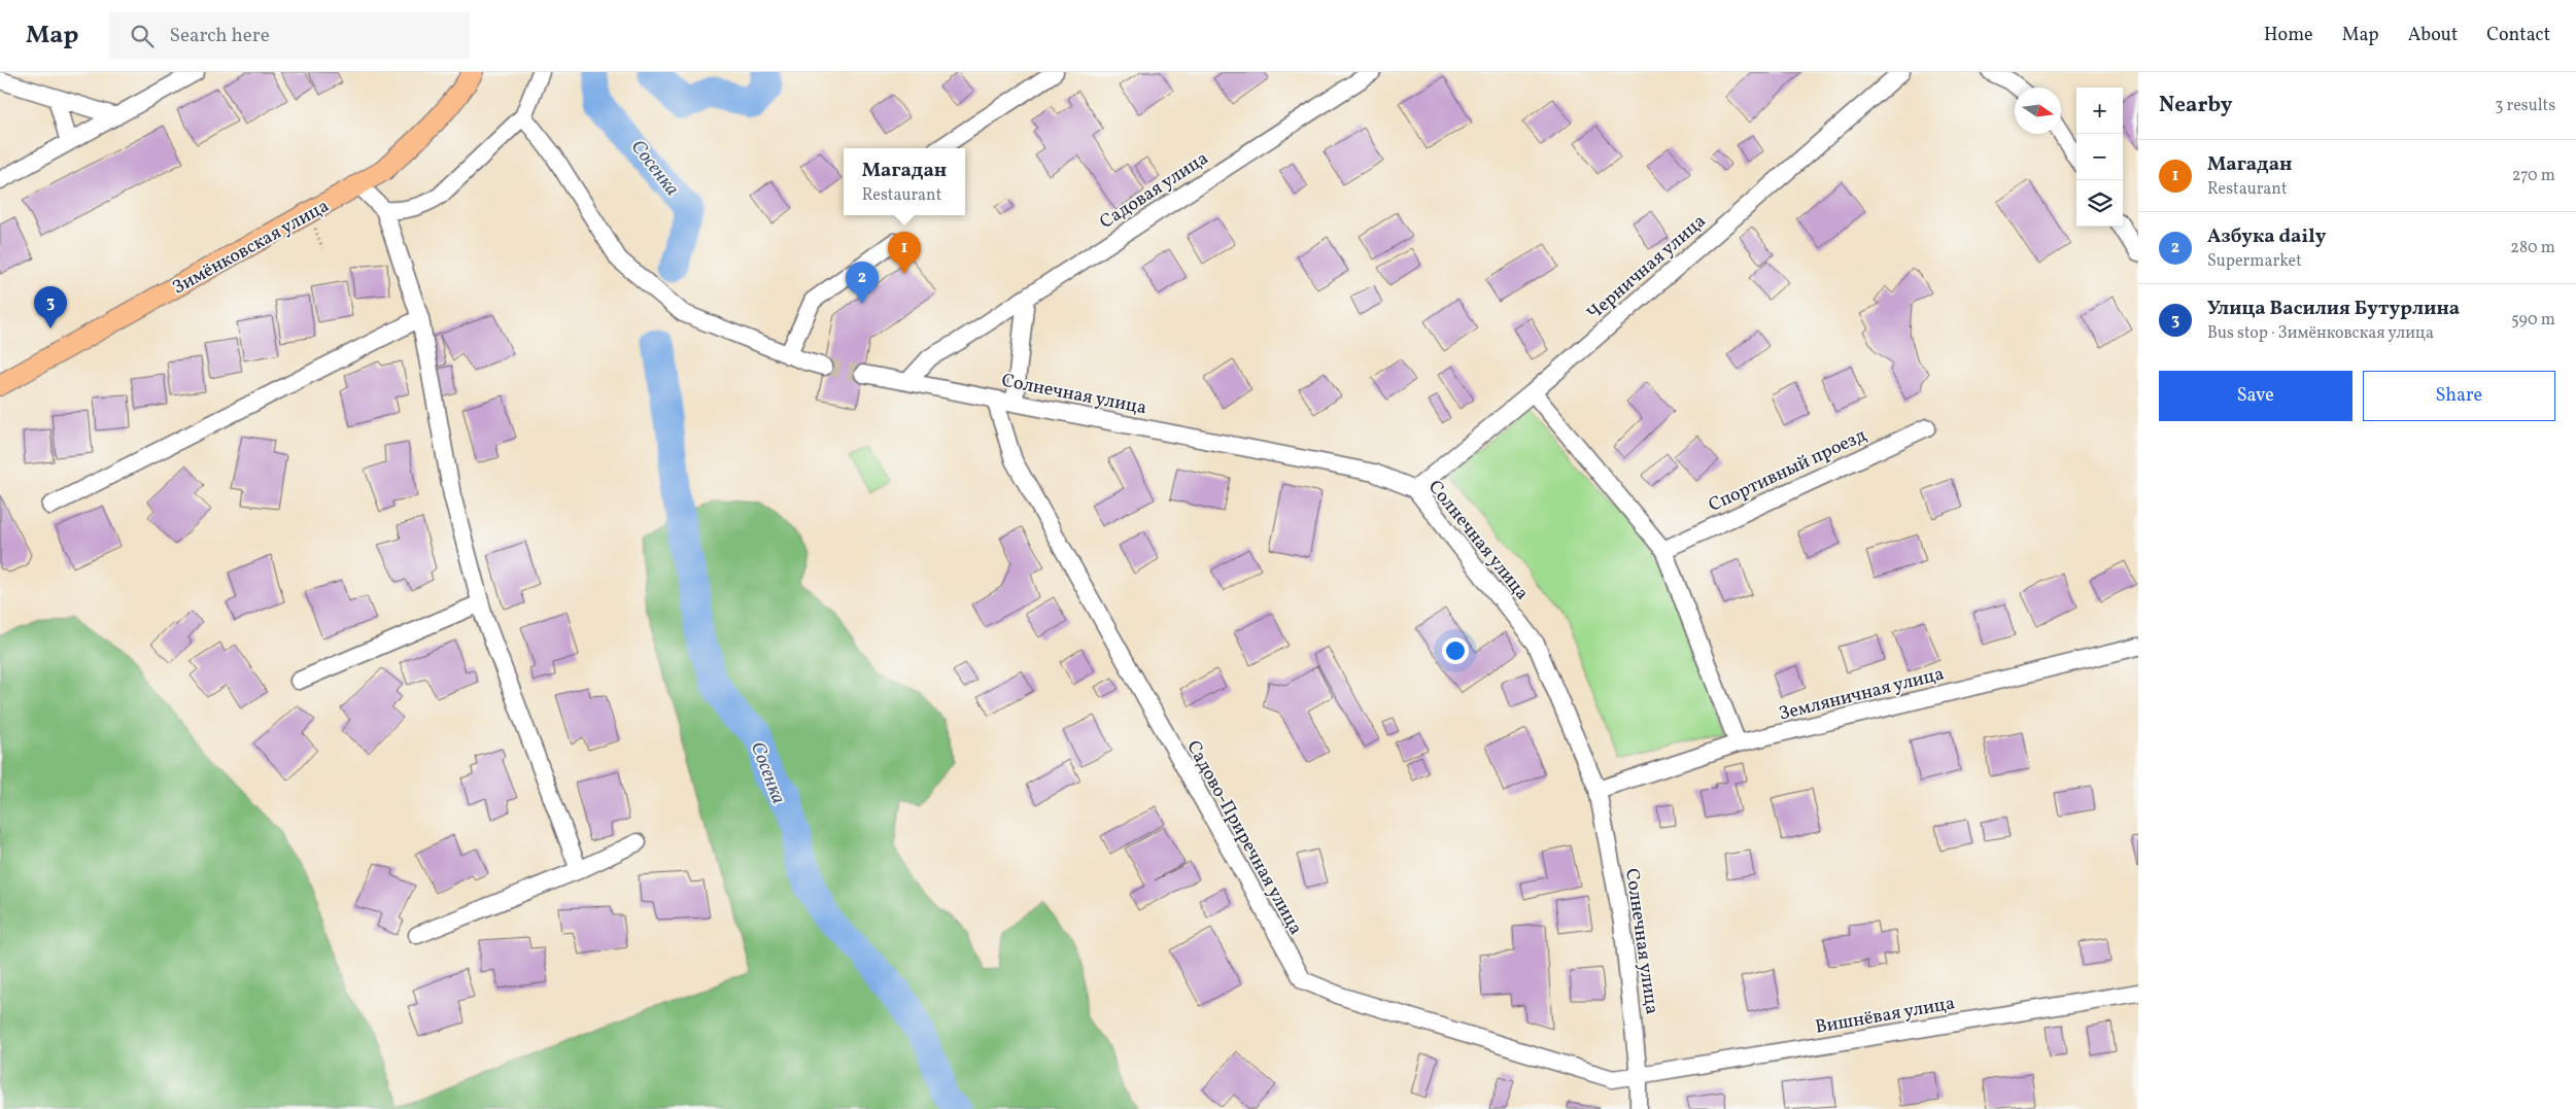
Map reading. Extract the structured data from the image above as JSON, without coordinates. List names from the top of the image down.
{
  "streets": {
    "main road": ["Зимёнковская улица"],
    "street": [
      "Садовая улица",
      "Черничная улица",
      "Солнечная улица",
      "Спортивный проезд",
      "Земляничная улица",
      "Садово-Приречная улица",
      "Вишнёвая улица"
    ]
  },
  "crossings": [
    ["Садовая улица", "Солнечная улица"],
    ["Черничная улица", "Солнечная улица"],
    ["Солнечная улица", "Земляничная улица"],
    ["Солнечная улица", "Садово-Приречная улица"],
    ["Солнечная улица", "Вишнёвая улица"],
    ["Садово-Приречная улица", "Вишнёвая улица"]
  ],
  "water": ["Сосенка"],
  "north": "right",
  "page": {
    "header": "Map",
    "search": "Search here",
    "nav": [
      "Home",
      "Map",
      "About",
      "Contact"
    ],
    "heading": ["Nearby", "3 results"],
    "map_buttons": ["+", "−"],
    "list": [
      {
        "mark": "1",
        "name": "Магадан",
        "note": "Restaurant",
        "value": "270 m"
      },
      {
        "mark": "2",
        "name": "Азбука daily",
        "note": "Supermarket",
        "value": "280 m"
      },
      {
        "mark": "3",
        "name": "Улица Василия Бутурлина",
        "note": "Bus stop · Зимёнковская улица",
        "value": "590 m"
      }
    ],
    "popup": ["Магадан", "Restaurant"],
    "pins": ["1", "2", "3"],
    "buttons": ["Save", "Share"]
  }
}
